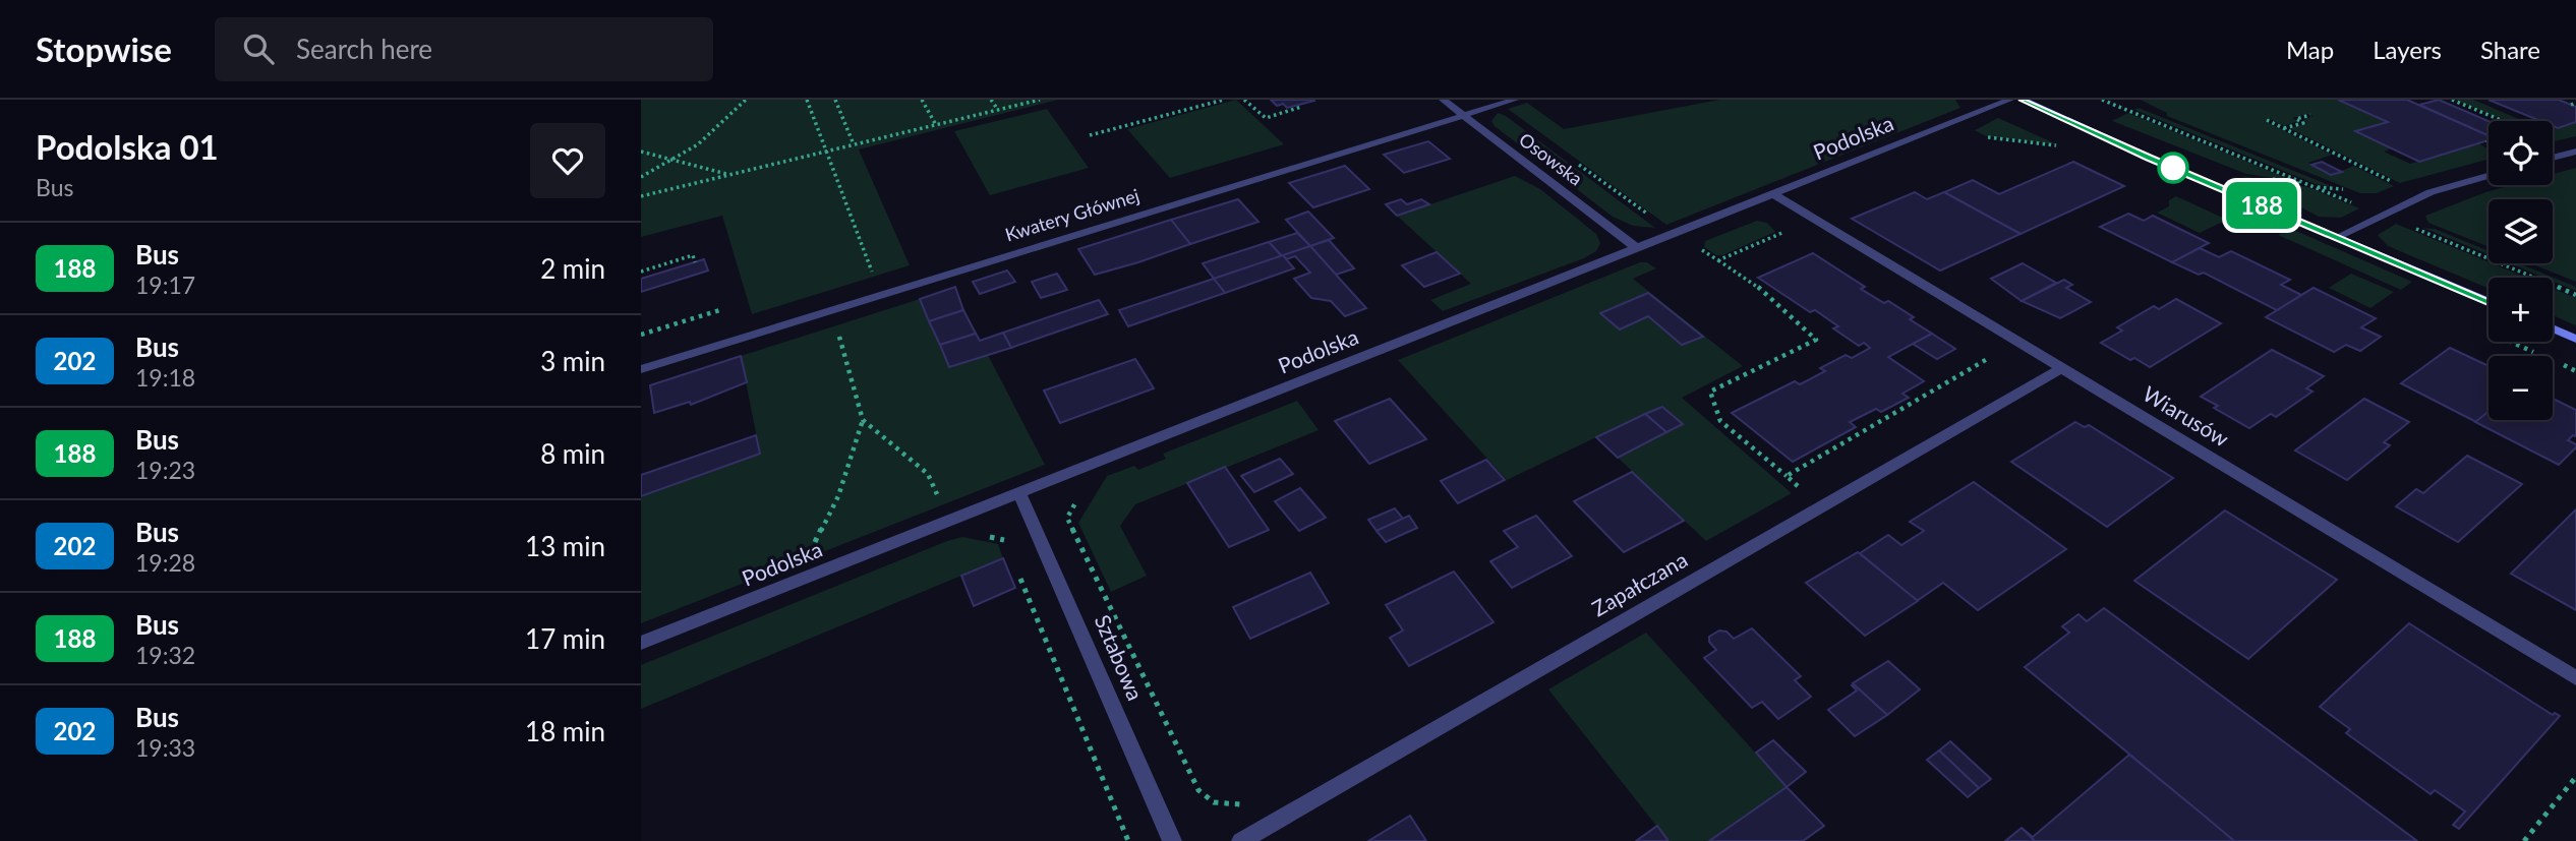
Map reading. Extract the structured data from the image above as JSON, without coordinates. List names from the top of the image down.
{
  "streets": {
    "street": [
      "Podolska",
      "Osowska",
      "Kwatery Głównej",
      "Wiarusów",
      "Zapałczana",
      "Sztabowa"
    ]
  },
  "crossings": [
    ["Podolska", "Osowska"],
    ["Podolska", "Wiarusów"],
    ["Podolska", "Sztabowa"],
    ["Osowska", "Kwatery Głównej"],
    ["Wiarusów", "Zapałczana"]
  ],
  "lines": ["bus line 188"],
  "page": {
    "header": "Stopwise",
    "search": "Search here",
    "nav": ["Map", "Layers", "Share"],
    "heading": ["Podolska 01", "Bus"],
    "on_map": "188",
    "map_buttons": ["+", "−"],
    "list": [
      {
        "mark": "188",
        "name": "Bus",
        "note": "19:17",
        "value": "2 min"
      },
      {
        "mark": "202",
        "name": "Bus",
        "note": "19:18",
        "value": "3 min"
      },
      {
        "mark": "188",
        "name": "Bus",
        "note": "19:23",
        "value": "8 min"
      },
      {
        "mark": "202",
        "name": "Bus",
        "note": "19:28",
        "value": "13 min"
      },
      {
        "mark": "188",
        "name": "Bus",
        "note": "19:32",
        "value": "17 min"
      },
      {
        "mark": "202",
        "name": "Bus",
        "note": "19:33",
        "value": "18 min"
      }
    ]
  }
}
